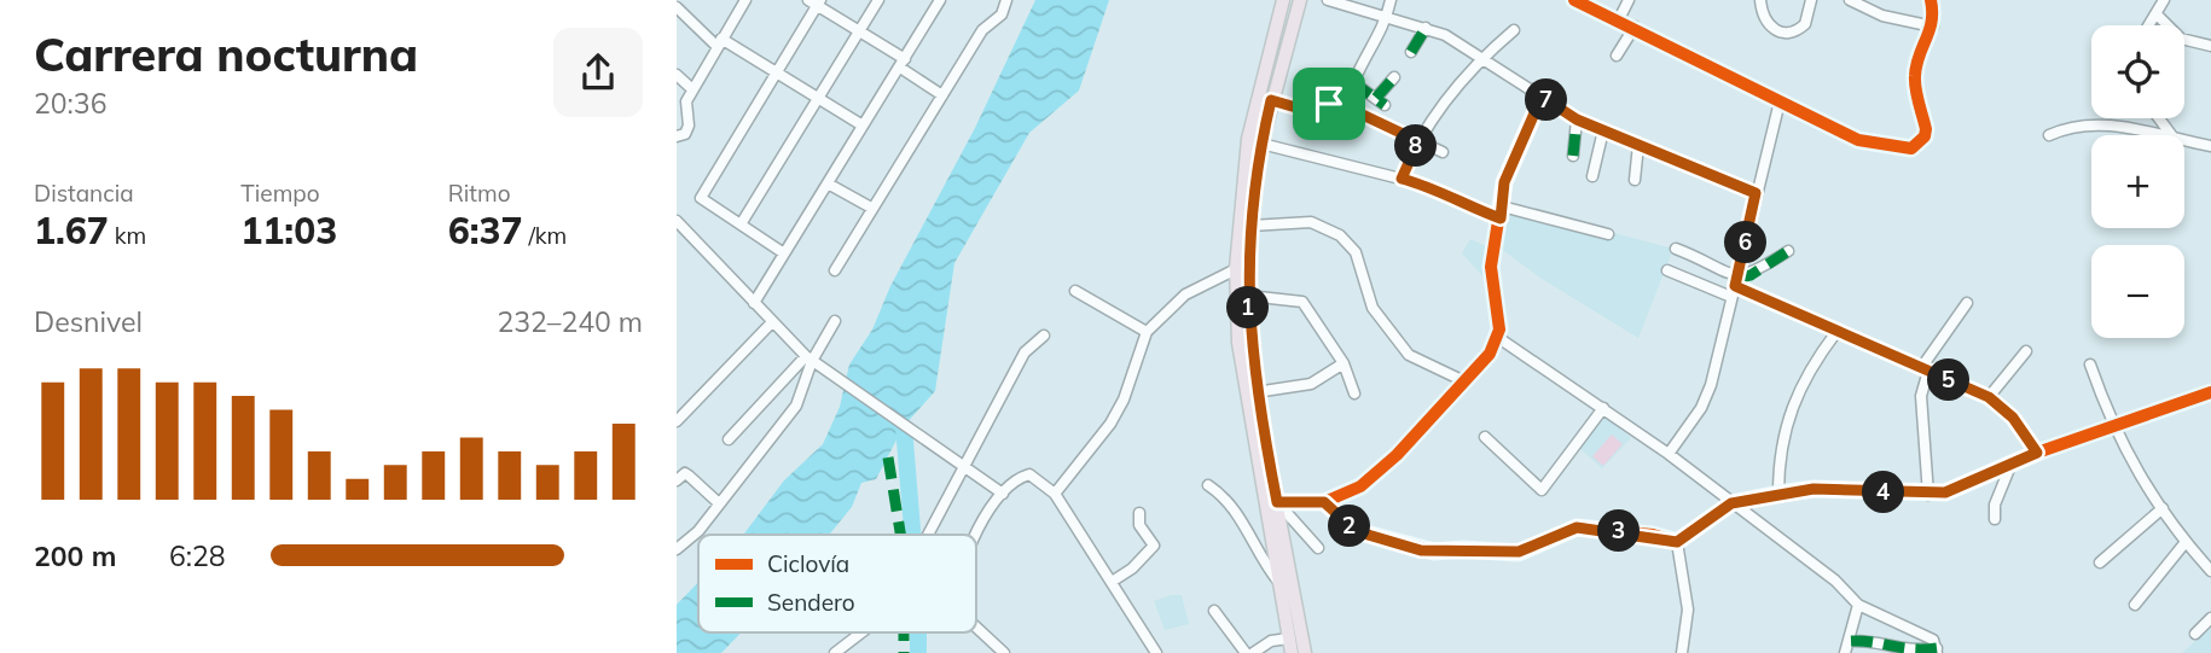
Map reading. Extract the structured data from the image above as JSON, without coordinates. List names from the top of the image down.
{
  "legend": ["Ciclovía", "Sendero"],
  "page": {
    "heading": ["Carrera nocturna", "20:36"],
    "map_buttons": ["+", "−"],
    "pins": [
      "7",
      "8",
      "6",
      "1",
      "5",
      "4",
      "2",
      "3"
    ],
    "stats": [
      ["Distancia", "1.67 km"],
      ["Tiempo", "11:03"],
      ["Ritmo", "6:37 /km"]
    ],
    "chart": ["Desnivel", "232–240 m"],
    "list": [
      {
        "name": "200 m",
        "note": "6:28"
      }
    ]
  }
}
